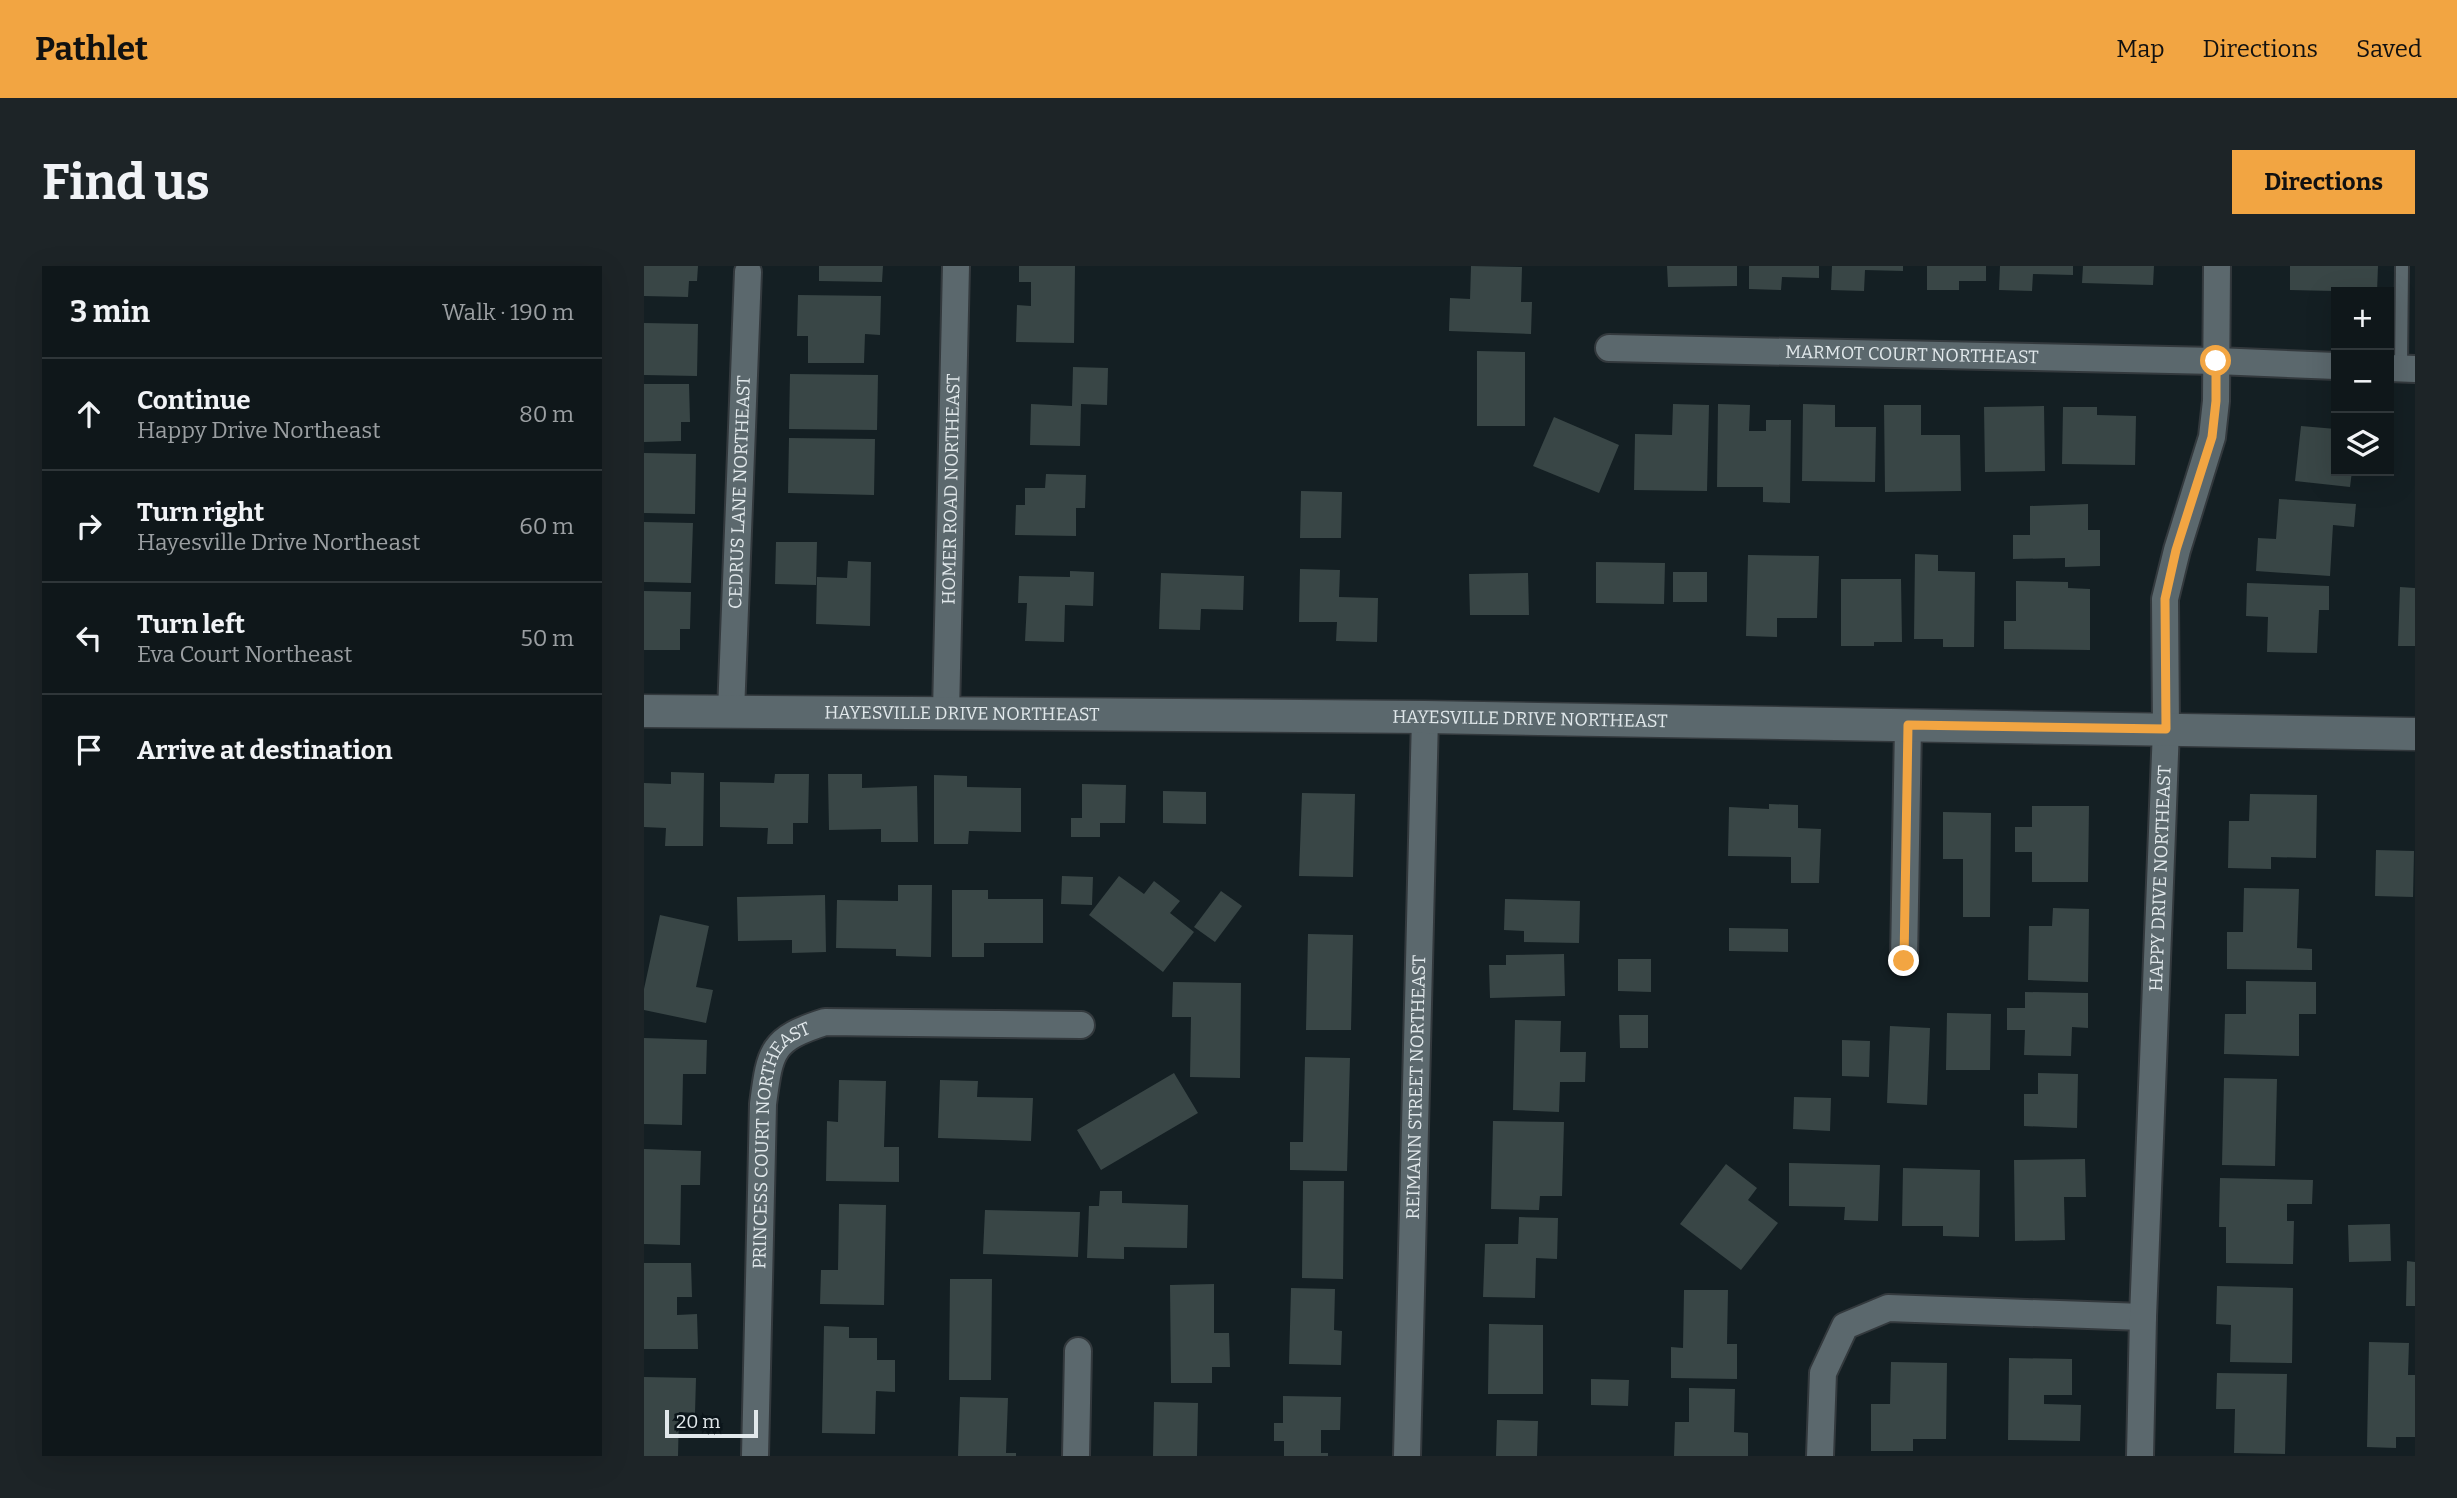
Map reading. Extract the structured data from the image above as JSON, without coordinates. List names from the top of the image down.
{
  "streets": {
    "street": [
      "MARMOT COURT NORTHEAST",
      "HOMER ROAD NORTHEAST",
      "CEDRUS LANE NORTHEAST",
      "HAYESVILLE DRIVE NORTHEAST",
      "HAPPY DRIVE NORTHEAST",
      "REIMANN STREET NORTHEAST",
      "PRINCESS COURT NORTHEAST"
    ]
  },
  "crossings": [
    ["MARMOT COURT NORTHEAST", "HAPPY DRIVE NORTHEAST"],
    ["HOMER ROAD NORTHEAST", "HAYESVILLE DRIVE NORTHEAST"],
    ["CEDRUS LANE NORTHEAST", "HAYESVILLE DRIVE NORTHEAST"],
    ["HAYESVILLE DRIVE NORTHEAST", "HAPPY DRIVE NORTHEAST"],
    ["HAYESVILLE DRIVE NORTHEAST", "REIMANN STREET NORTHEAST"]
  ],
  "scale_bar": "20 m",
  "page": {
    "header": "Pathlet",
    "nav": ["Map", "Directions", "Saved"],
    "buttons": "Directions",
    "title": "Find us",
    "heading": ["3 min", "Walk · 190 m"],
    "map_buttons": ["+", "−"],
    "list": [
      ["Continue", "Happy Drive Northeast", "80 m"],
      ["Turn right", "Hayesville Drive Northeast", "60 m"],
      ["Turn left", "Eva Court Northeast", "50 m"],
      "Arrive at destination"
    ],
    "scale": "20 m"
  }
}
